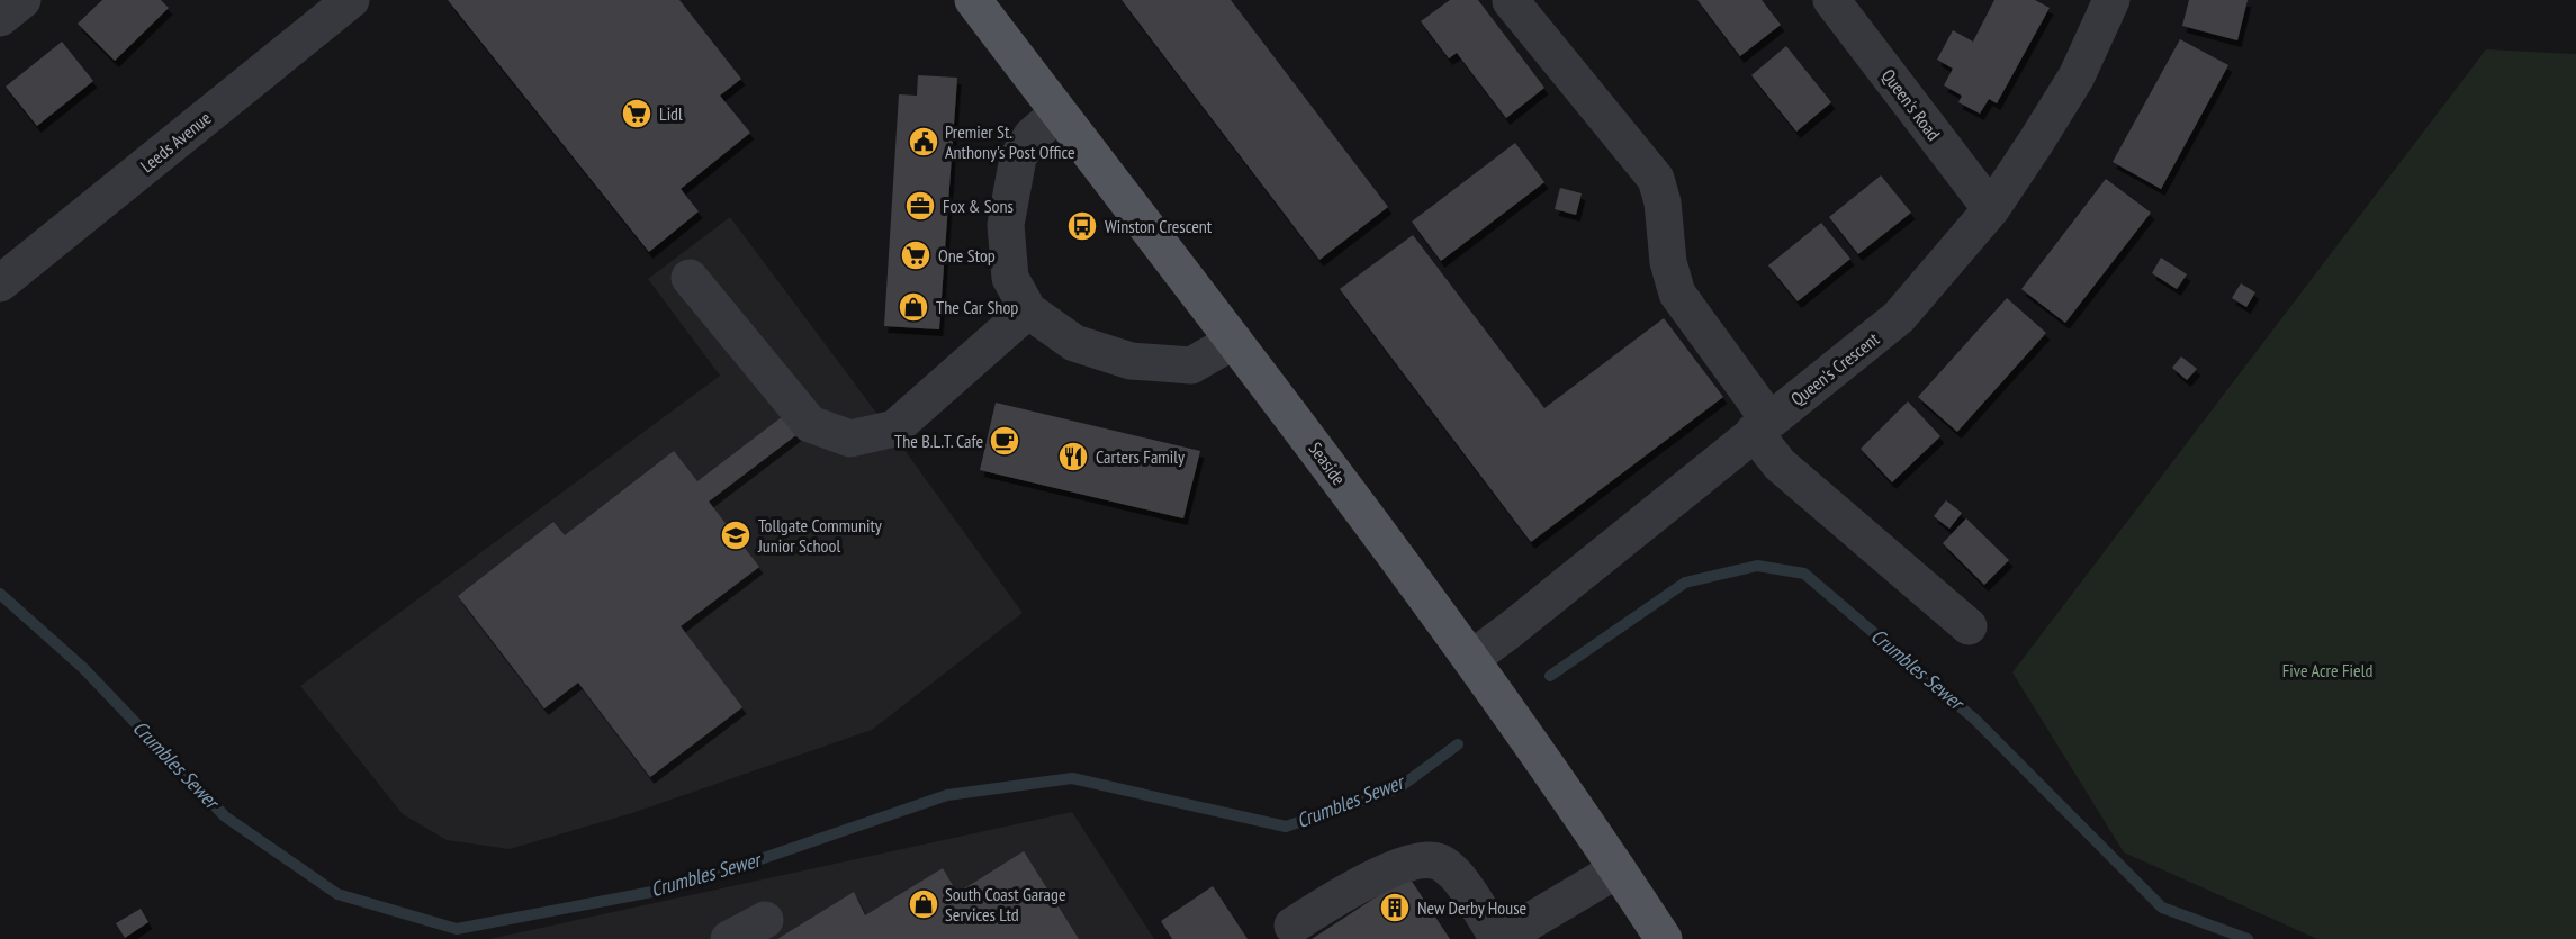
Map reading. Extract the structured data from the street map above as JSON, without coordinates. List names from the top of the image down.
{
  "streets": {
    "main road": ["Seaside"],
    "street": ["Queen's Road", "Leeds Avenue", "Queen's Crescent"]
  },
  "crossings": [
    ["Queen's Road", "Queen's Crescent"],
    ["Queen's Crescent", "Seaside"]
  ],
  "water": ["Crumbles Sewer"],
  "parks": ["Five Acre Field"],
  "places": {
    "supermarket": ["Lidl", "One Stop"],
    "public building": ["Premier St. Anthony's Post Office"],
    "office": ["Fox & Sons"],
    "bus stop": ["Winston Crescent"],
    "shop": ["The Car Shop", "South Coast Garage Services Ltd"],
    "cafe": ["The B.L.T. Cafe"],
    "restaurant": ["Carters Family"],
    "school or university": ["Tollgate Community Junior School"],
    "building": ["New Derby House"]
  }
}
